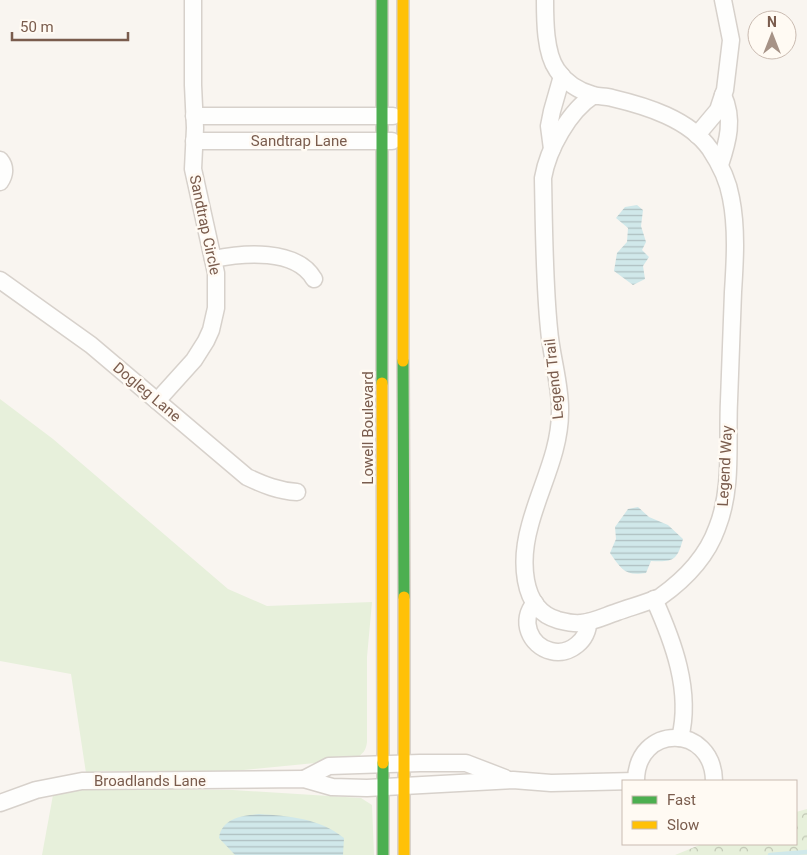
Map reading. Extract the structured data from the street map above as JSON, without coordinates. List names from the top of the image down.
{
  "streets": {
    "main road": ["Lowell Boulevard"],
    "street": [
      "Sandtrap Lane",
      "Sandtrap Circle",
      "Legend Trail",
      "Dogleg Lane",
      "Legend Way",
      "Broadlands Lane"
    ]
  },
  "crossings": [
    ["Sandtrap Lane", "Sandtrap Circle"],
    ["Sandtrap Lane", "Lowell Boulevard"],
    ["Sandtrap Circle", "Dogleg Lane"],
    ["Legend Trail", "Legend Way"],
    ["Lowell Boulevard", "Broadlands Lane"]
  ],
  "legend": ["Fast", "Slow"],
  "scale_bar": "50 m",
  "north": "top"
}
